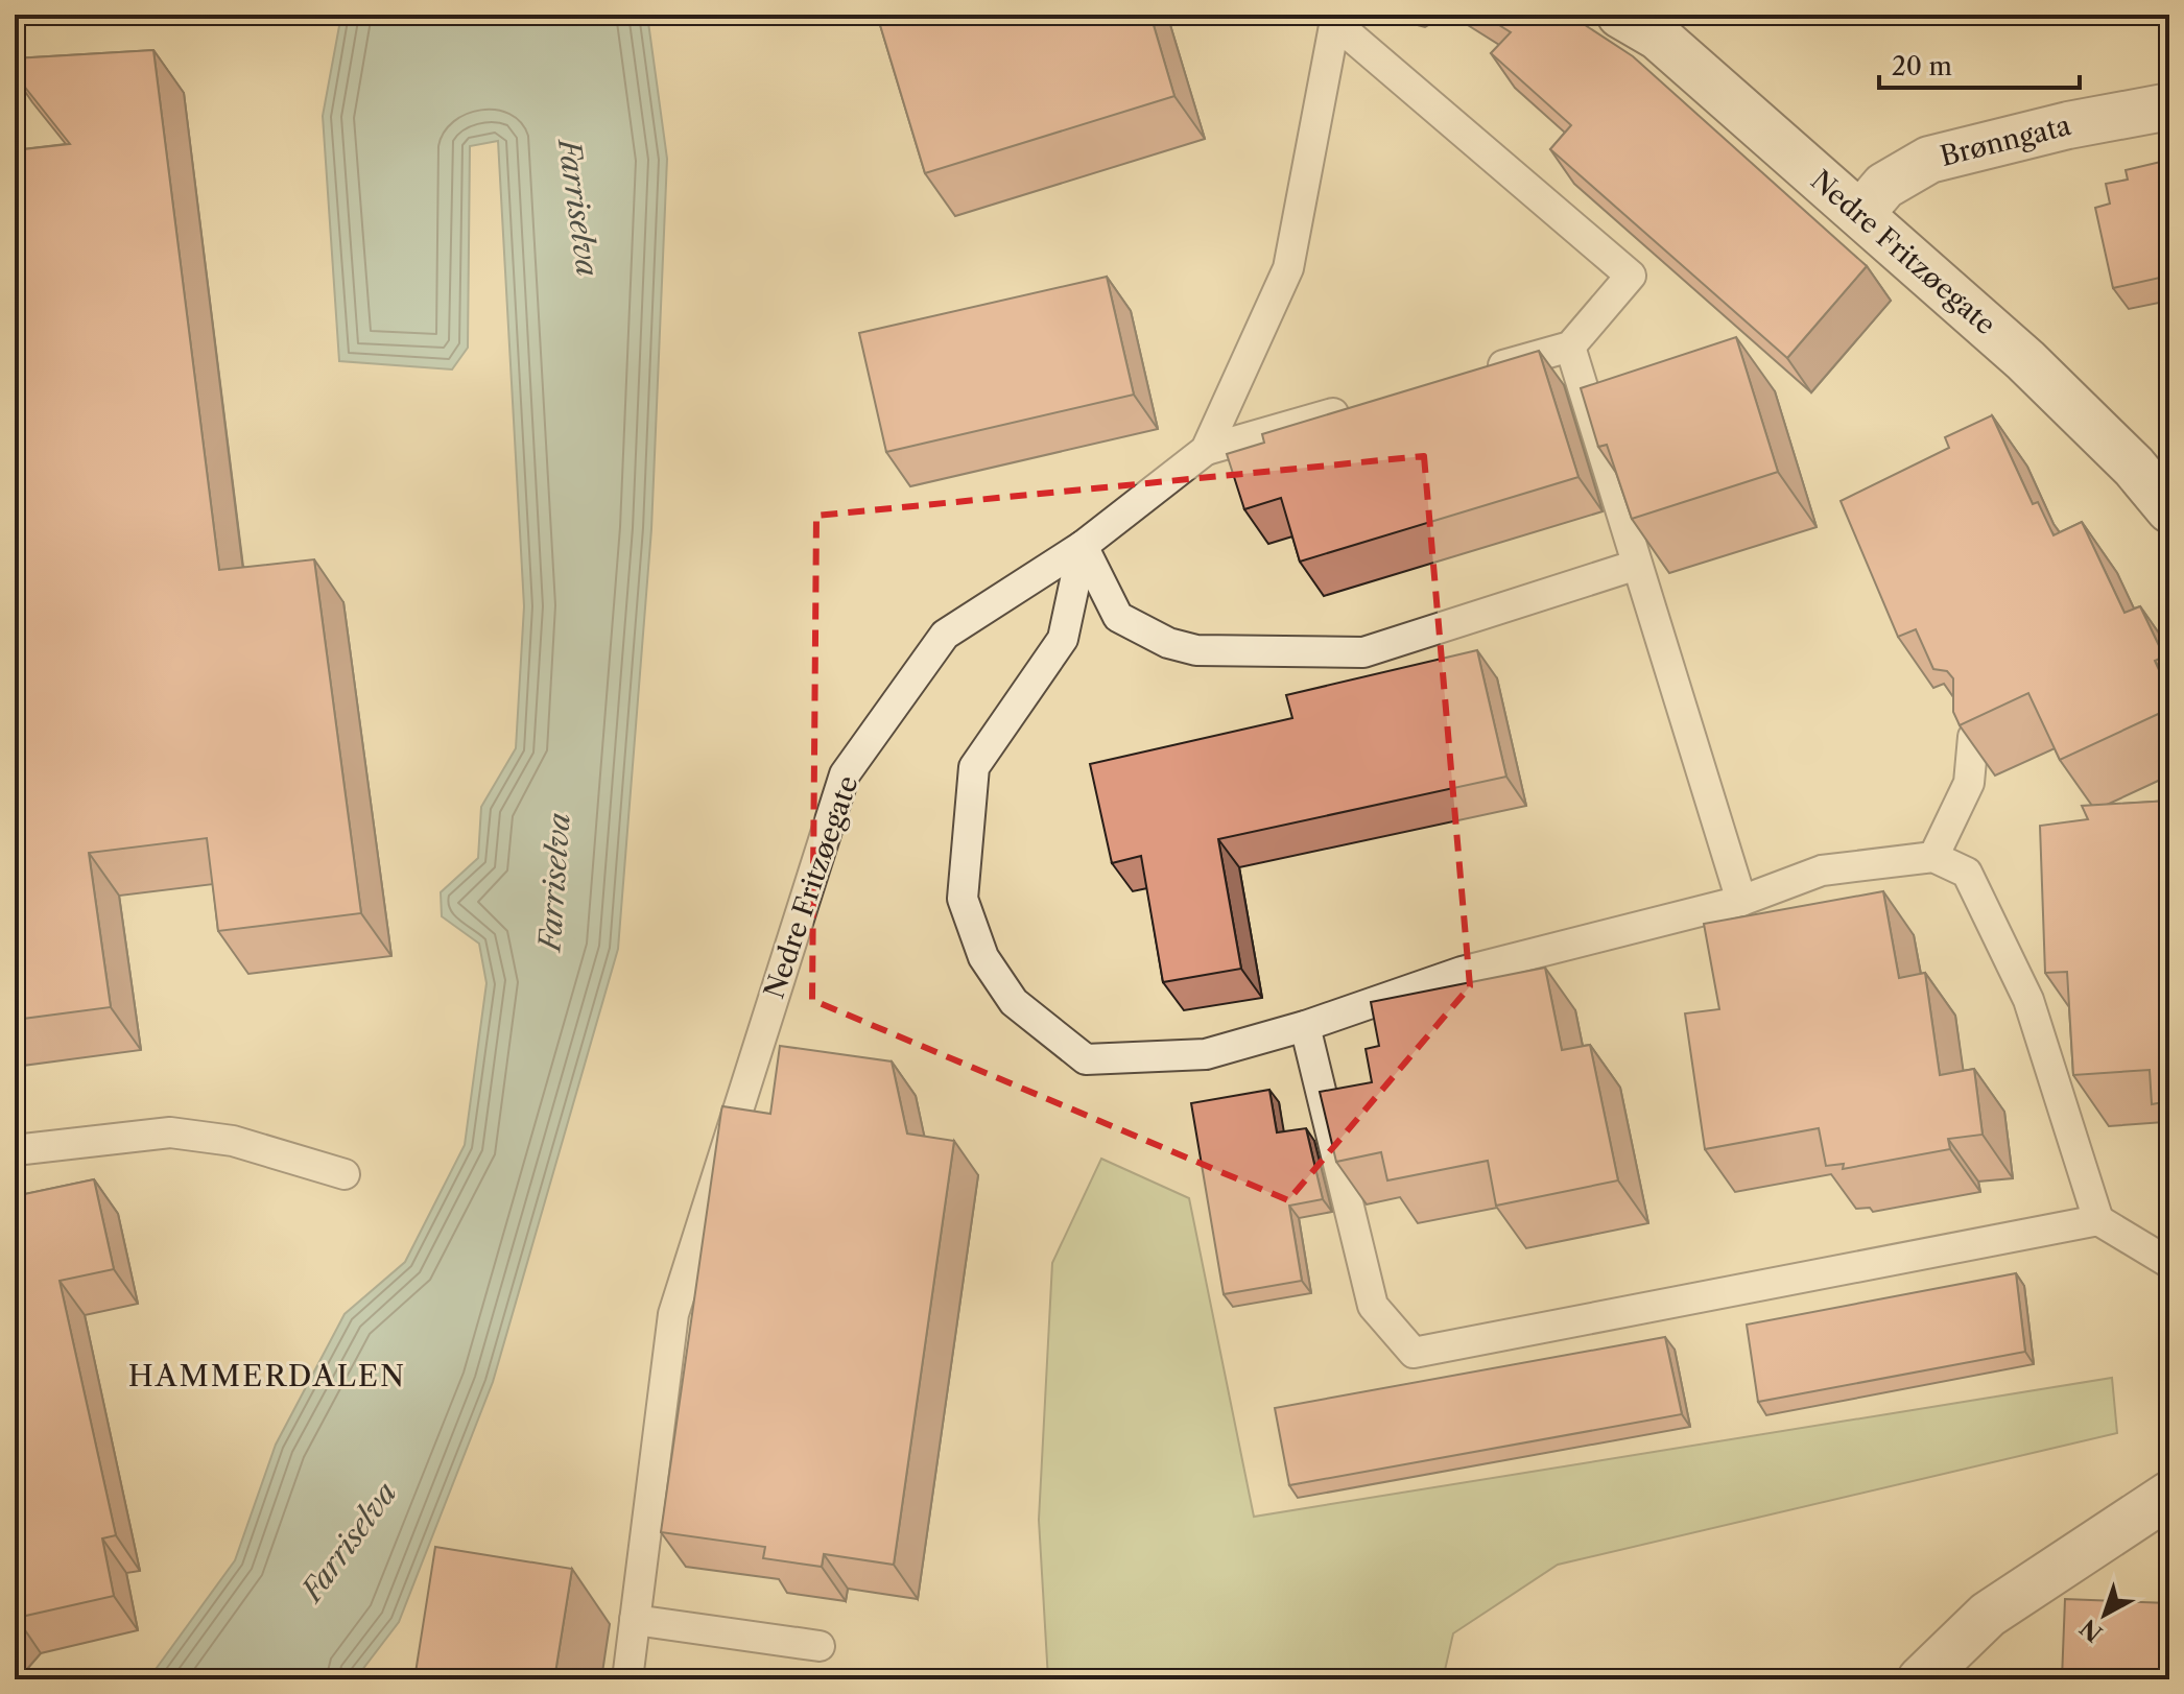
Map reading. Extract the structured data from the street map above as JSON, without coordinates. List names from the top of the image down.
{
  "streets": {
    "main road": ["Brønngata", "Nedre Fritzøegate"]
  },
  "crossings": [
    ["Brønngata", "Nedre Fritzøegate"]
  ],
  "districts": ["HAMMERDALEN"],
  "water": ["Farriselva"],
  "scale_bar": "20 m",
  "north": "bottom left"
}
